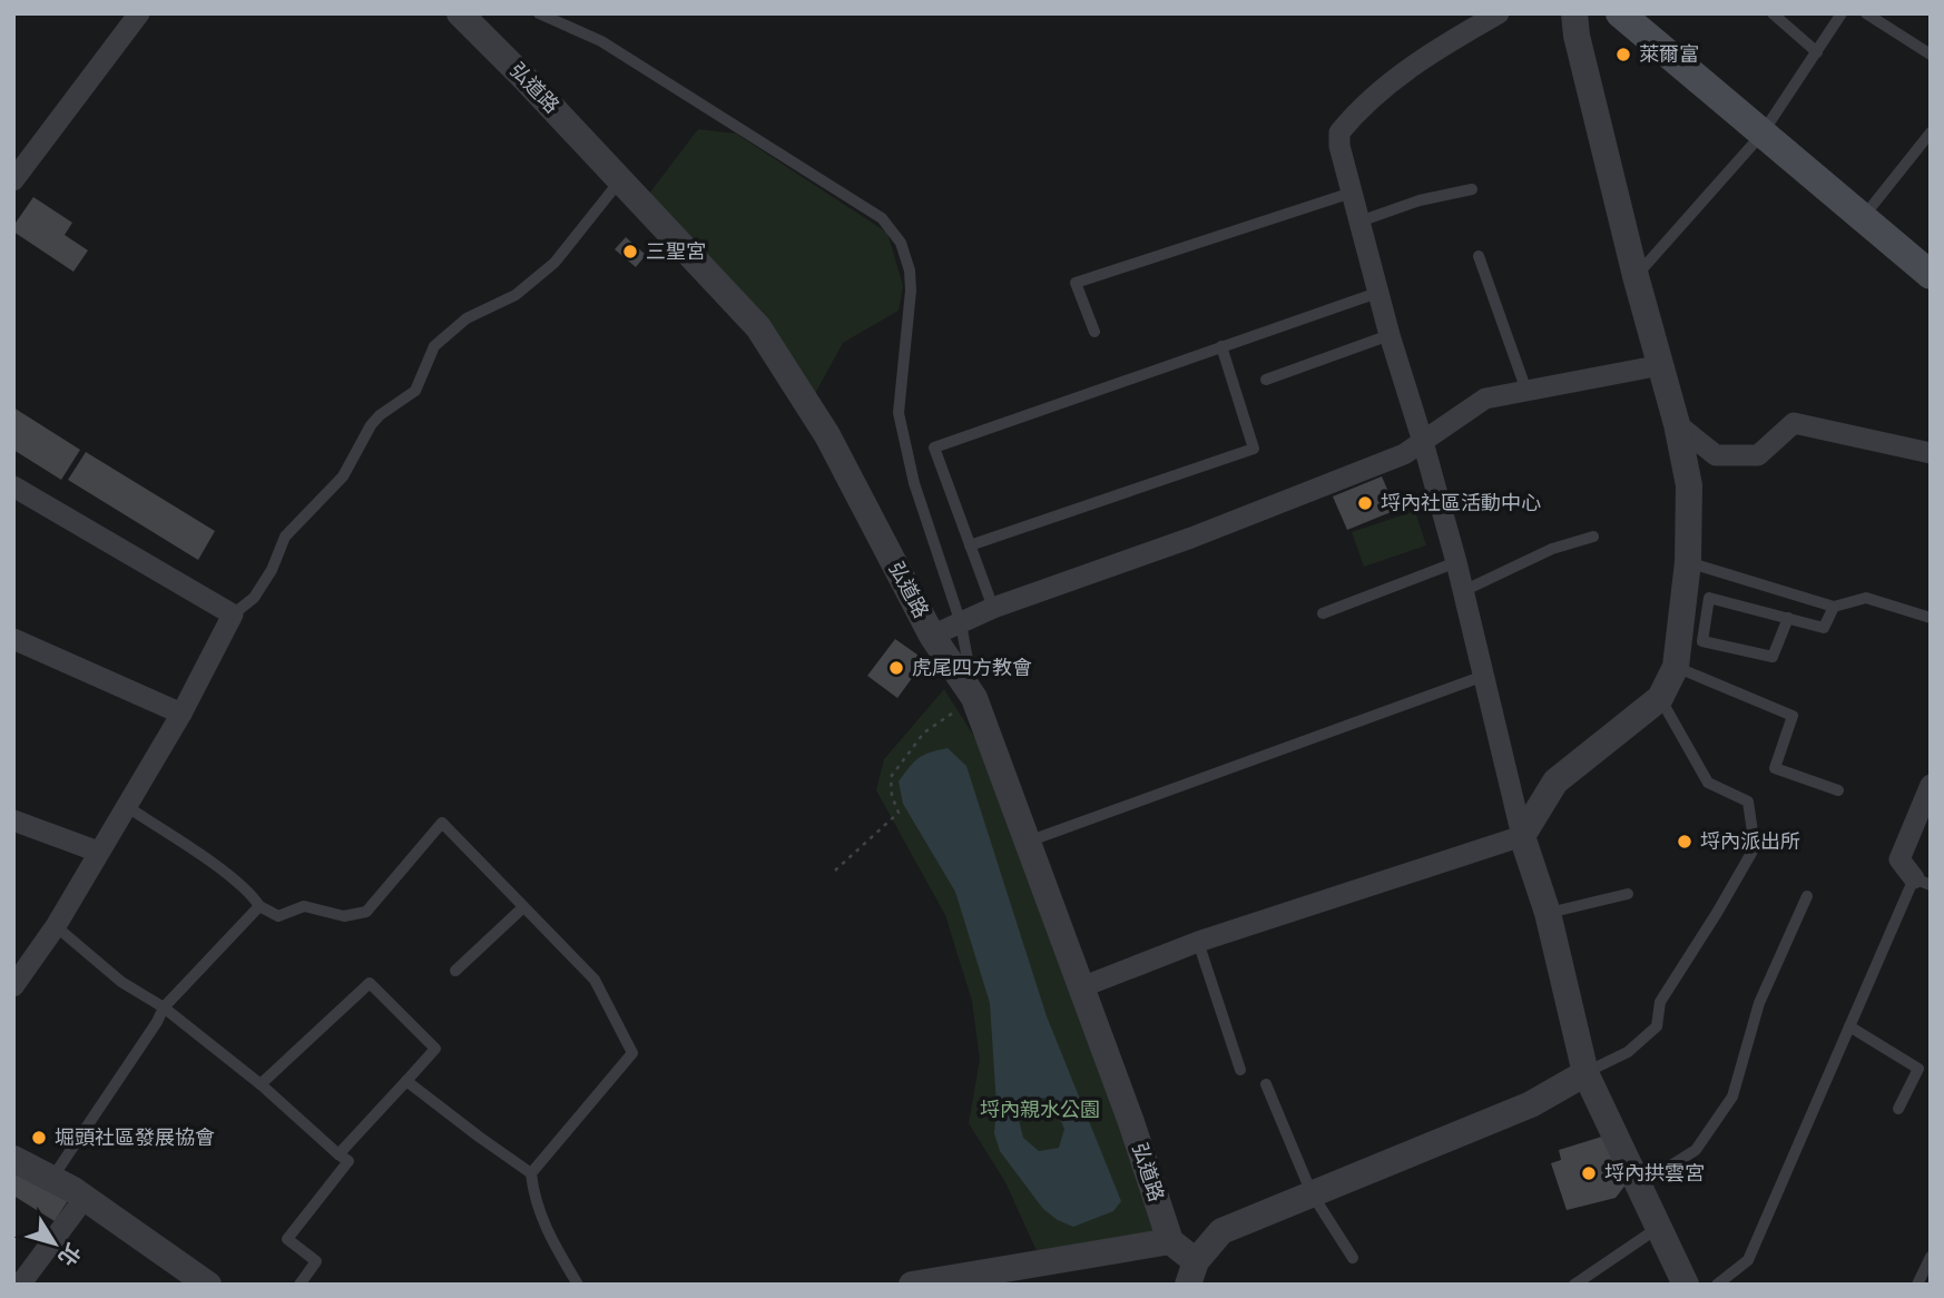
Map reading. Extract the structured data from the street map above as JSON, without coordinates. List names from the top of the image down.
{
  "streets": {
    "street": ["弘道路"]
  },
  "parks": ["埒內親水公園"],
  "places": [
    "萊爾富",
    "三聖宮",
    "埒內社區活動中心",
    "虎尾四方教會",
    "埒內派出所",
    "堀頭社區發展協會",
    "埒內拱雲宮"
  ],
  "north": "bottom right"
}
